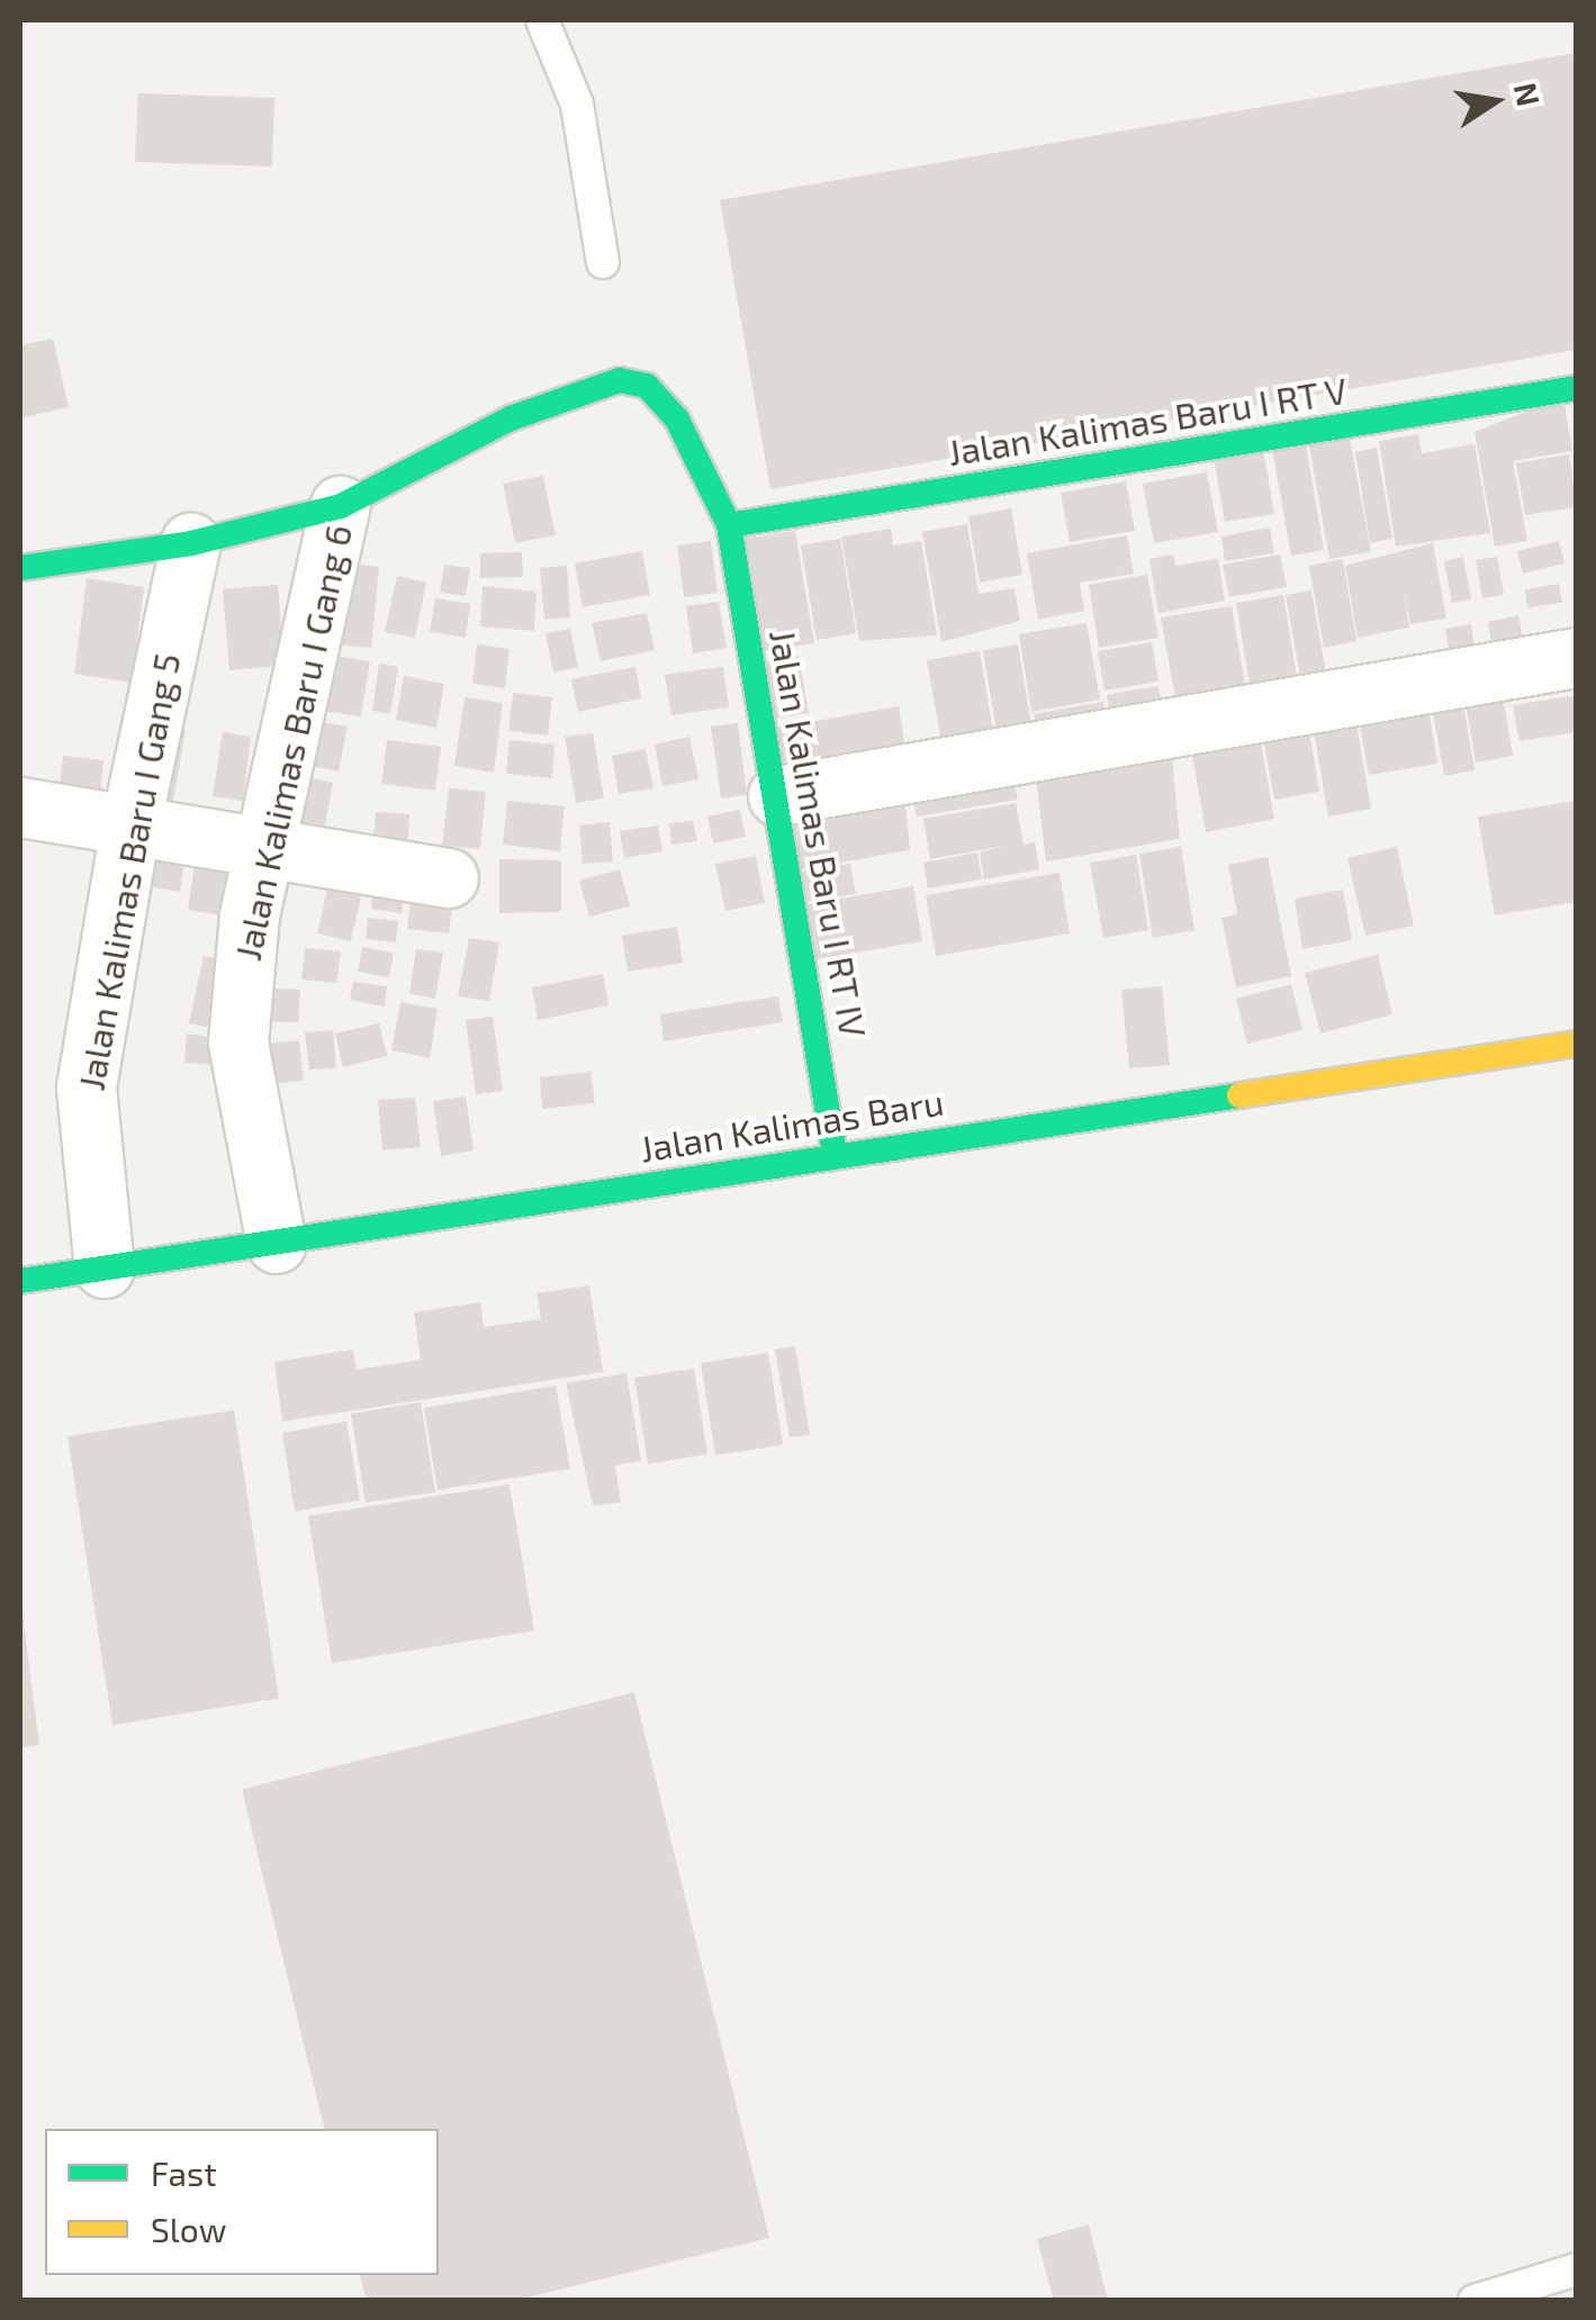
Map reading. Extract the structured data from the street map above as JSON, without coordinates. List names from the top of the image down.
{
  "streets": {
    "street": [
      "Jalan Kalimas Baru I RT V",
      "Jalan Kalimas Baru I Gang 6",
      "Jalan Kalimas Baru I RT IV",
      "Jalan Kalimas Baru I Gang 5",
      "Jalan Kalimas Baru"
    ]
  },
  "crossings": [
    ["Jalan Kalimas Baru I RT V", "Jalan Kalimas Baru I RT IV"],
    ["Jalan Kalimas Baru I Gang 6", "Jalan Kalimas Baru I RT IV"],
    ["Jalan Kalimas Baru I Gang 6", "Jalan Kalimas Baru"],
    ["Jalan Kalimas Baru I RT IV", "Jalan Kalimas Baru I Gang 5"],
    ["Jalan Kalimas Baru I RT IV", "Jalan Kalimas Baru"],
    ["Jalan Kalimas Baru I Gang 5", "Jalan Kalimas Baru"]
  ],
  "legend": ["Fast", "Slow"],
  "north": "right"
}
